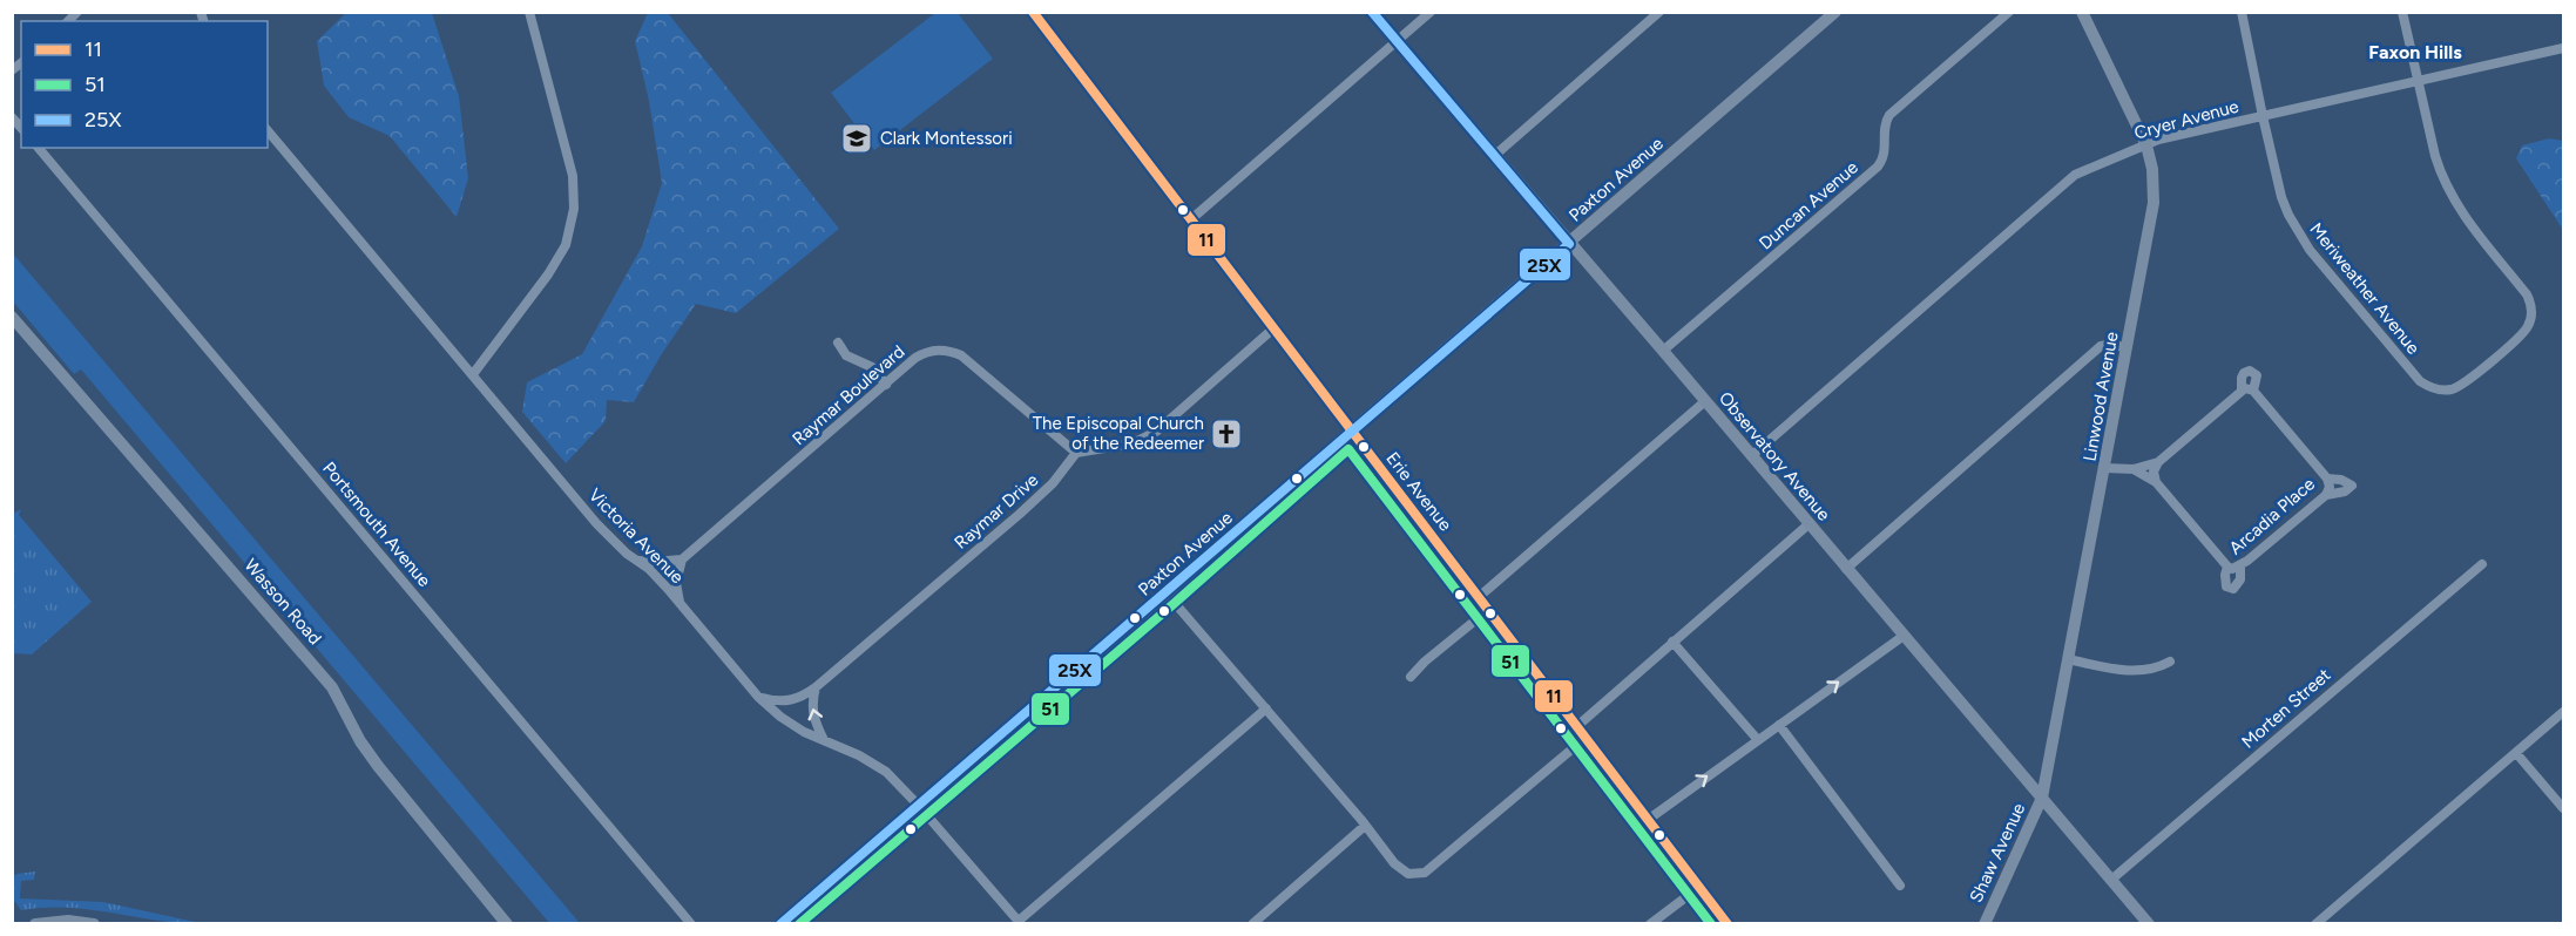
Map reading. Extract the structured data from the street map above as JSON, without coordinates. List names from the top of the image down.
{
  "streets": {
    "street": [
      "Cryer Avenue",
      "Paxton Avenue",
      "Duncan Avenue",
      "Meriweather Avenue",
      "Raymar Boulevard",
      "Linwood Avenue",
      "Observatory Avenue",
      "Erie Avenue",
      "Raymar Drive",
      "Arcadia Place",
      "Portsmouth Avenue",
      "Victoria Avenue",
      "Wasson Road",
      "Morten Street",
      "Shaw Avenue"
    ]
  },
  "crossings": [
    ["Cryer Avenue", "Meriweather Avenue"],
    ["Cryer Avenue", "Linwood Avenue"],
    ["Cryer Avenue", "Observatory Avenue"],
    ["Paxton Avenue", "Observatory Avenue"],
    ["Paxton Avenue", "Erie Avenue"],
    ["Paxton Avenue", "Victoria Avenue"],
    ["Duncan Avenue", "Observatory Avenue"],
    ["Raymar Boulevard", "Raymar Drive"],
    ["Linwood Avenue", "Observatory Avenue"],
    ["Linwood Avenue", "Arcadia Place"],
    ["Linwood Avenue", "Shaw Avenue"],
    ["Observatory Avenue", "Morten Street"],
    ["Observatory Avenue", "Shaw Avenue"],
    ["Raymar Drive", "Victoria Avenue"]
  ],
  "districts": ["Faxon Hills"],
  "places": {
    "school or university": ["Clark Montessori"],
    "church": ["The Episcopal Church of the Redeemer"]
  },
  "lines": ["transit line 11", "transit line 25X", "transit line 51"],
  "legend": ["11", "51", "25X"]
}
